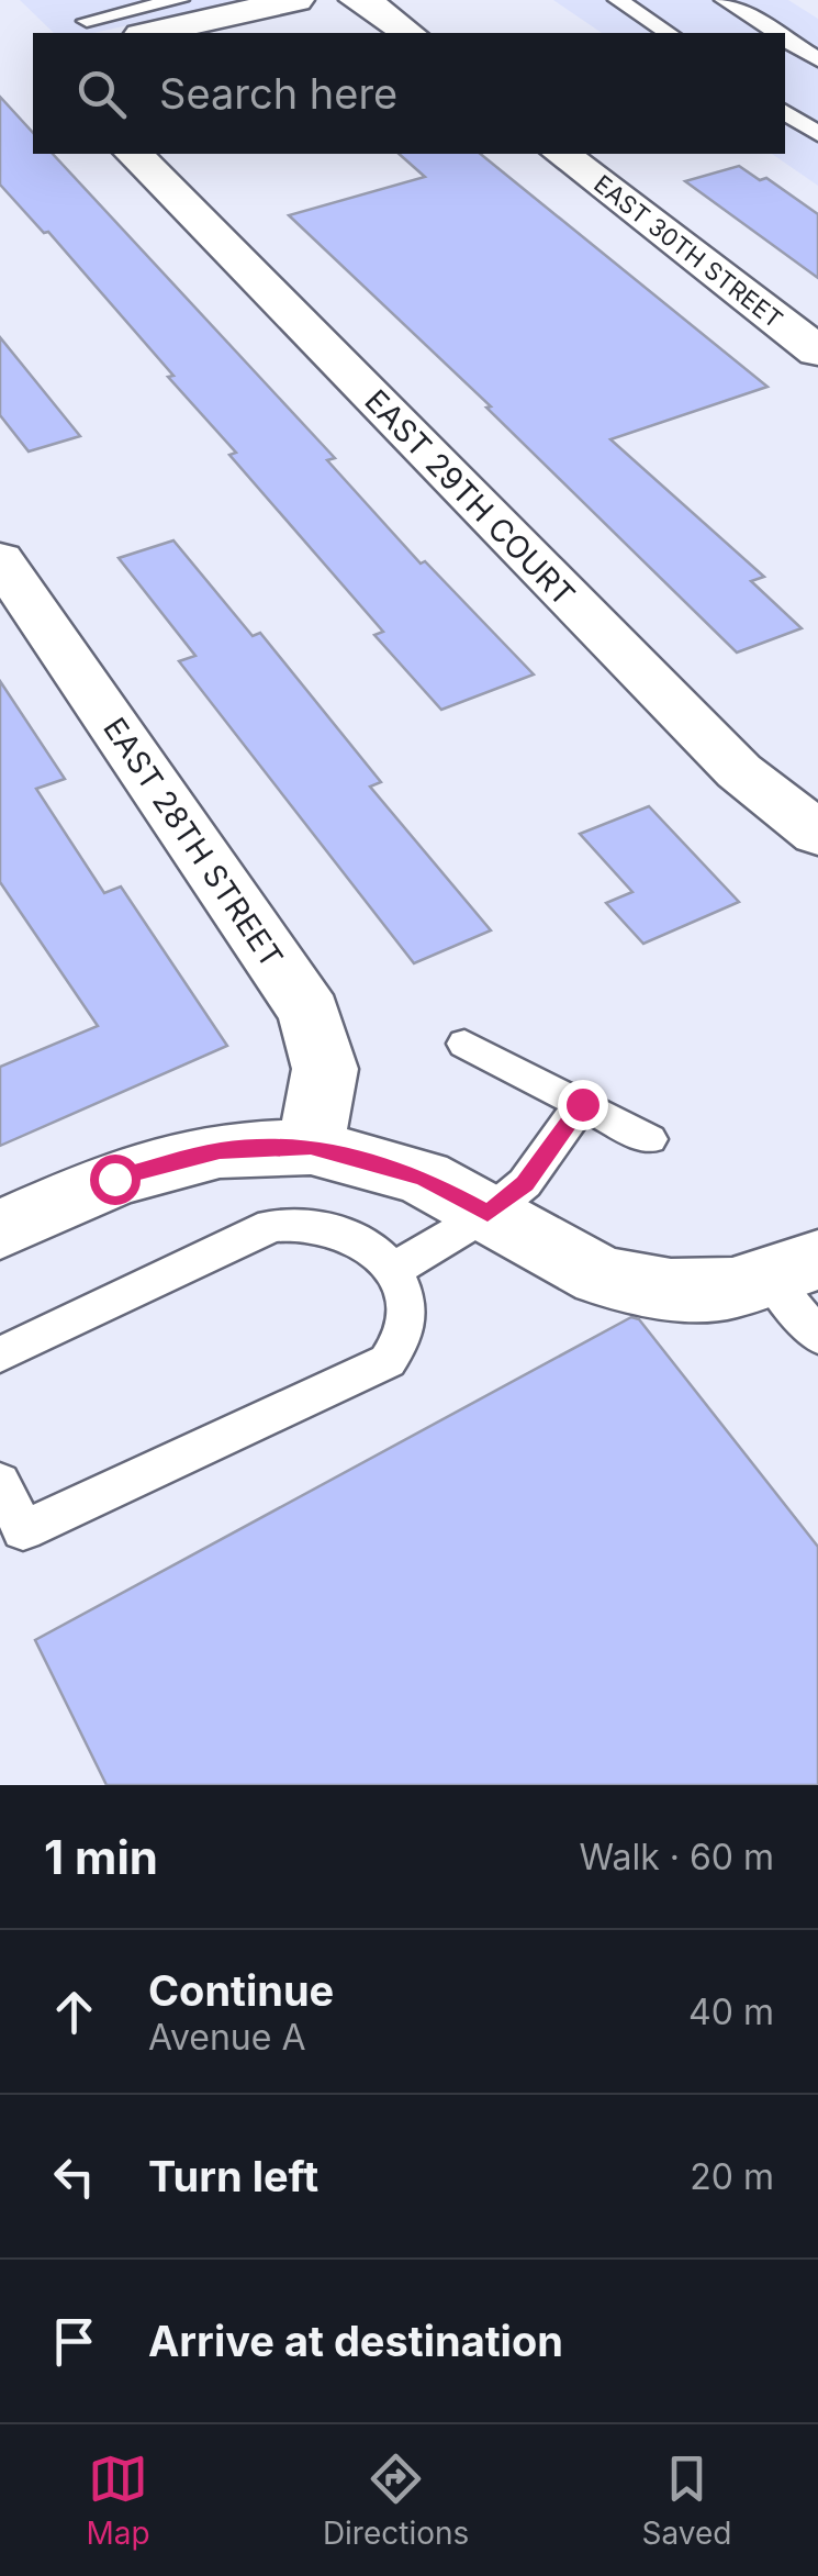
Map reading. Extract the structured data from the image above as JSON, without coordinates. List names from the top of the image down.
{
  "streets": {
    "street": ["EAST 30TH STREET", "EAST 29TH COURT", "EAST 28TH STREET"]
  },
  "page": {
    "search": "Search here",
    "heading": ["1 min", "Walk · 60 m"],
    "list": [
      ["Continue", "Avenue A", "40 m"],
      ["Turn left", "20 m"],
      "Arrive at destination"
    ],
    "nav": ["Map", "Directions", "Saved"]
  }
}
